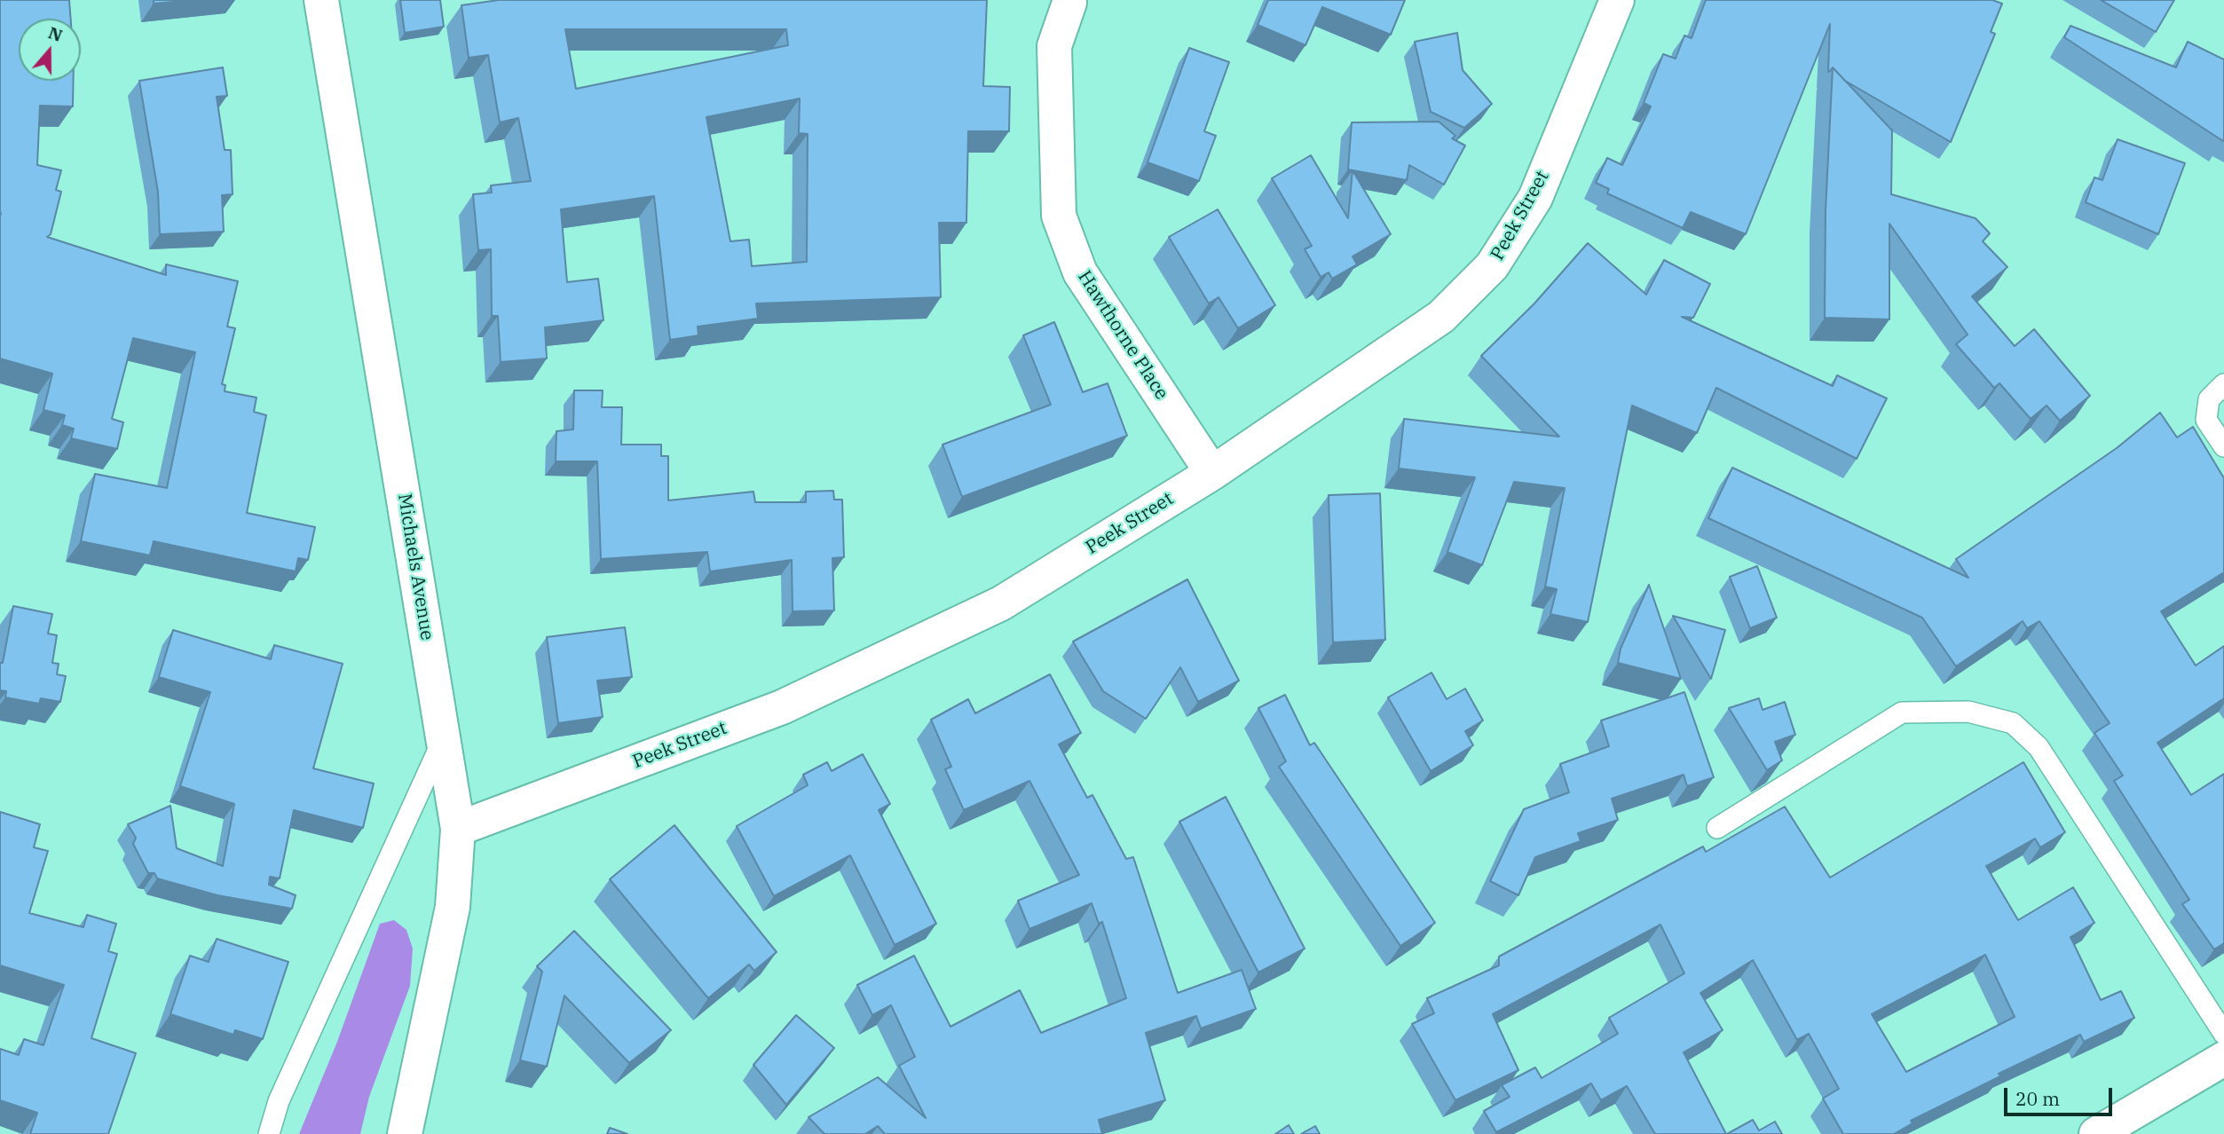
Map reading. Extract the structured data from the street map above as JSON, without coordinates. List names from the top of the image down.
{
  "streets": {
    "street": ["Peek Street", "Hawthorne Place", "Michaels Avenue"]
  },
  "crossings": [
    ["Peek Street", "Hawthorne Place"],
    ["Peek Street", "Michaels Avenue"]
  ],
  "scale_bar": "20 m",
  "north": "top"
}
